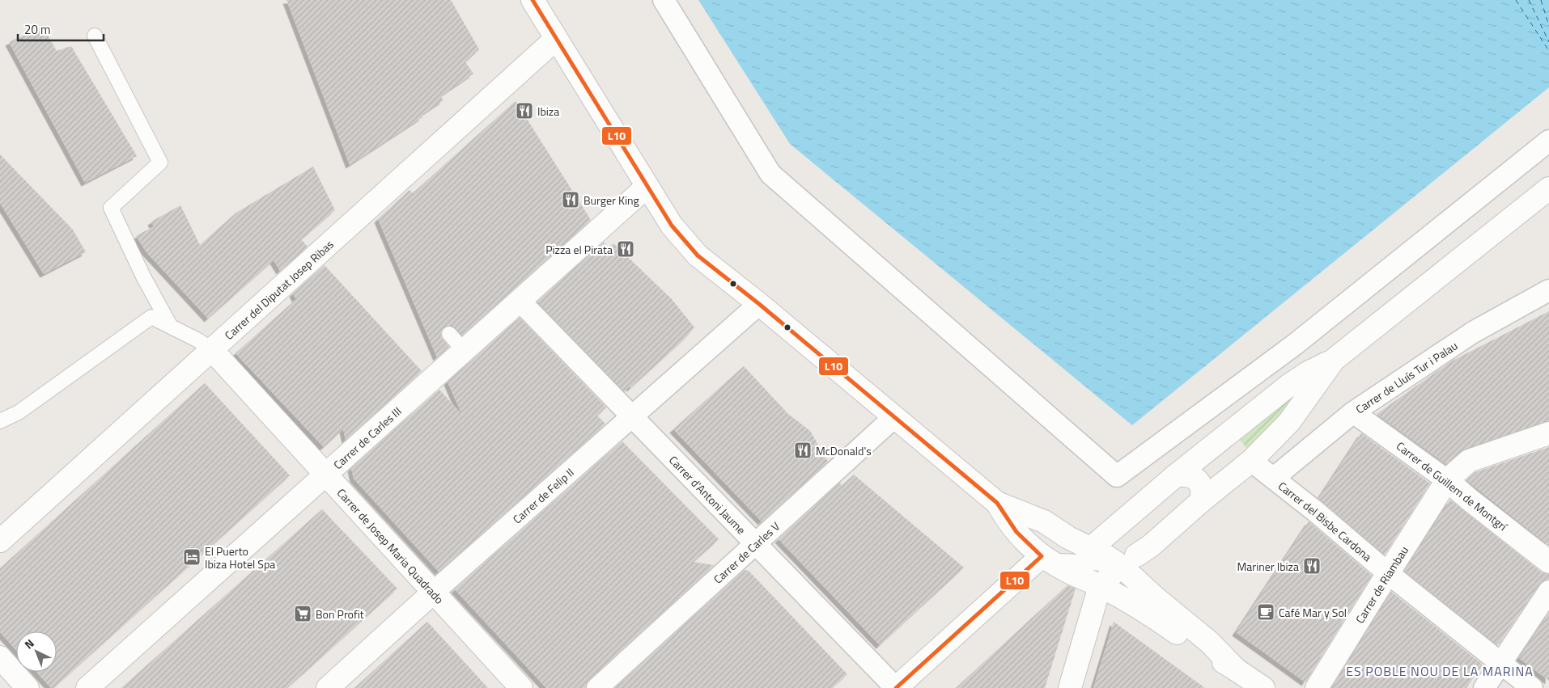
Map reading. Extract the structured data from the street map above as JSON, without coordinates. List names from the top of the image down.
{
  "streets": {
    "street": [
      "Carrer del Diputat Josep Ribas",
      "Carrer de Lluís Tur i Palau",
      "Carrer de Carles III",
      "Carrer de Guillem de Montgrí",
      "Carrer d'Antoni Jaume",
      "Carrer de Felip II",
      "Carrer del Bisbe Cardona",
      "Carrer de Josep Maria Quadrado",
      "Carrer de Carles V",
      "Carrer de Riambau"
    ]
  },
  "crossings": [
    ["Carrer del Diputat Josep Ribas", "Carrer de Josep Maria Quadrado"],
    ["Carrer de Lluís Tur i Palau", "Carrer de Guillem de Montgrí"],
    ["Carrer de Lluís Tur i Palau", "Carrer del Bisbe Cardona"],
    ["Carrer de Carles III", "Carrer d'Antoni Jaume"],
    ["Carrer de Carles III", "Carrer de Josep Maria Quadrado"],
    ["Carrer de Guillem de Montgrí", "Carrer de Riambau"],
    ["Carrer d'Antoni Jaume", "Carrer de Felip II"],
    ["Carrer d'Antoni Jaume", "Carrer de Carles V"],
    ["Carrer de Felip II", "Carrer de Josep Maria Quadrado"],
    ["Carrer del Bisbe Cardona", "Carrer de Riambau"]
  ],
  "districts": ["ES POBLE NOU DE LA MARINA"],
  "places": {
    "restaurant": [
      "Ibiza",
      "Burger King",
      "Pizza el Pirata",
      "McDonald's",
      "Mariner Ibiza"
    ],
    "hotel": ["El Puerto Ibiza Hotel Spa"],
    "cafe": ["Café Mar y Sol"],
    "supermarket": ["Bon Profit"]
  },
  "lines": ["transit line L10"],
  "scale_bar": "20 m",
  "north": "top left"
}
